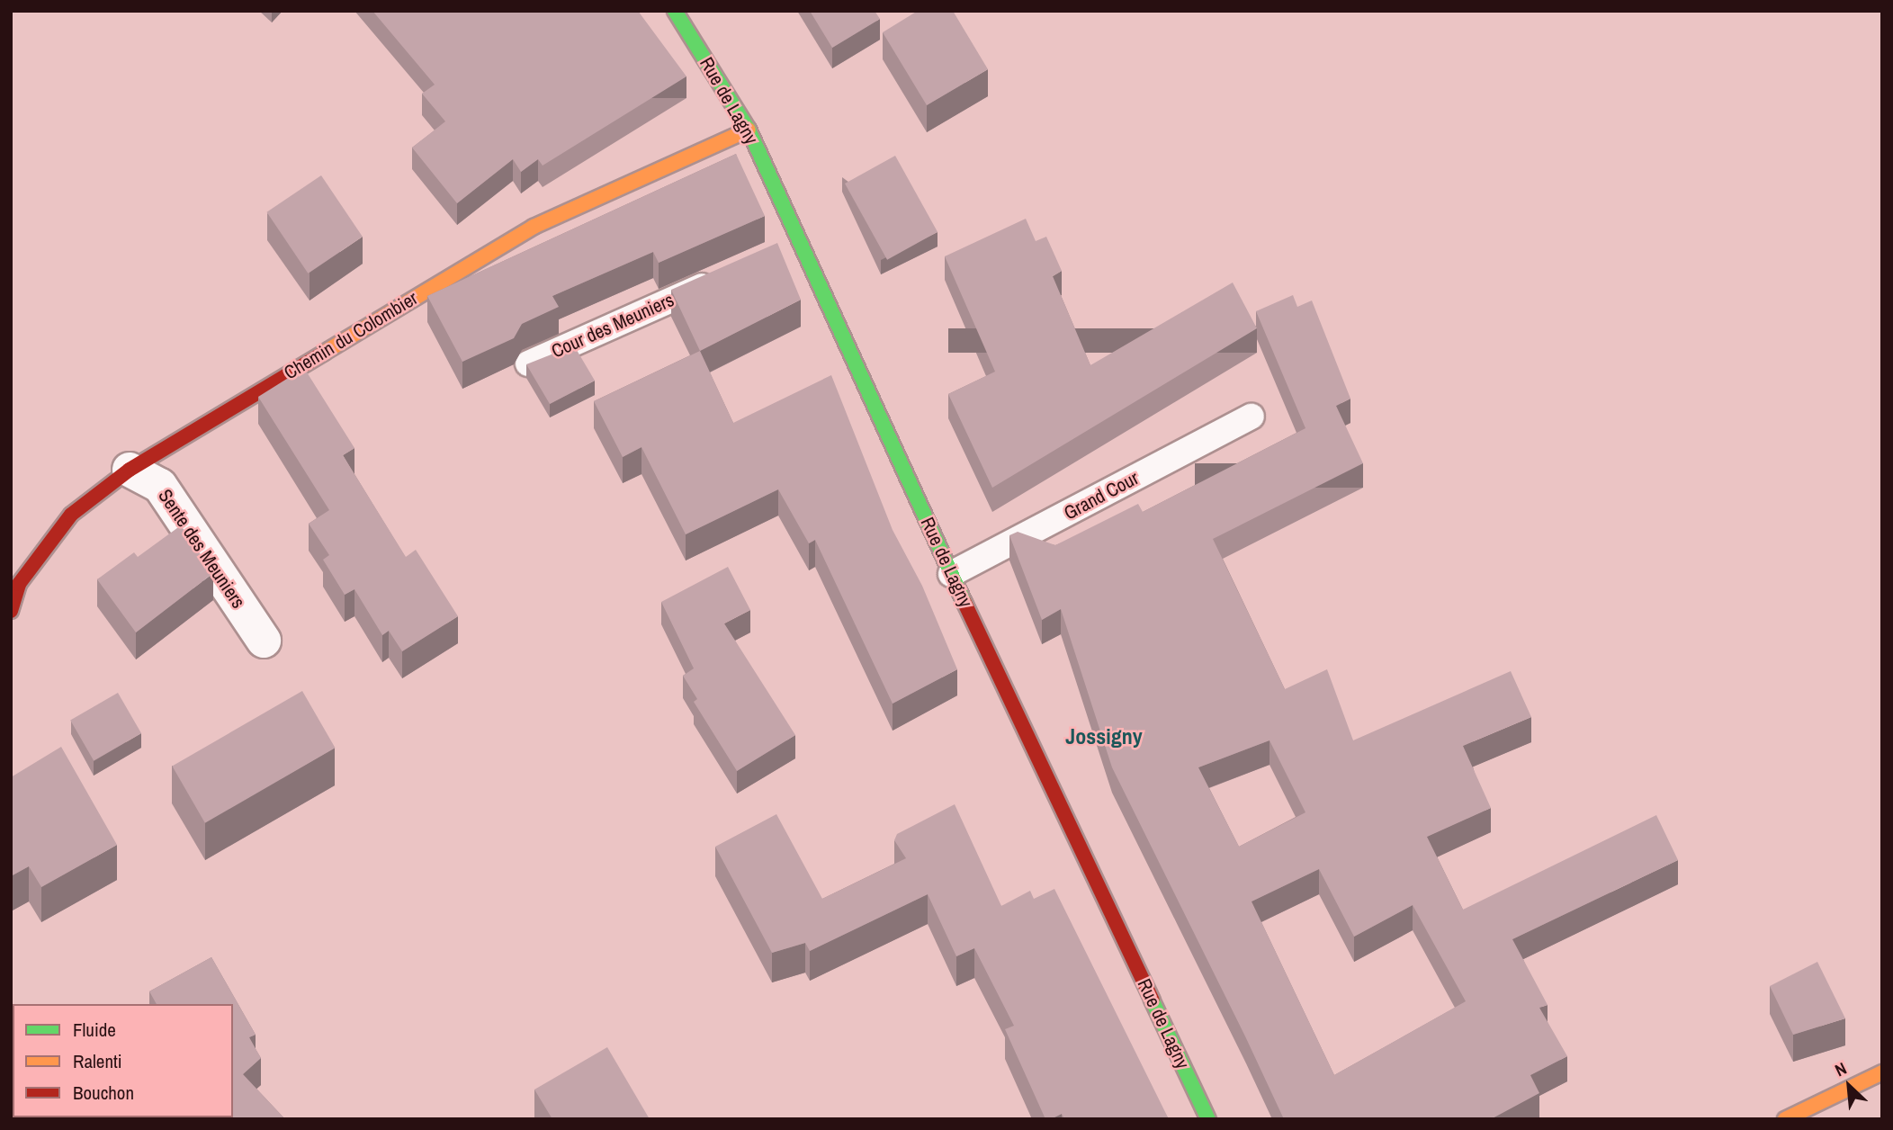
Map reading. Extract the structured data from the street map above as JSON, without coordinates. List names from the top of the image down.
{
  "streets": {
    "street": ["Rue de Lagny", "Chemin du Colombier", "Sente des Meuniers"],
    "lane": ["Cour des Meuniers", "Grand Cour"]
  },
  "crossings": [
    ["Rue de Lagny", "Chemin du Colombier"],
    ["Rue de Lagny", "Grand Cour"],
    ["Chemin du Colombier", "Sente des Meuniers"]
  ],
  "districts": ["Jossigny"],
  "legend": ["Fluide", "Ralenti", "Bouchon"],
  "north": "top left"
}
